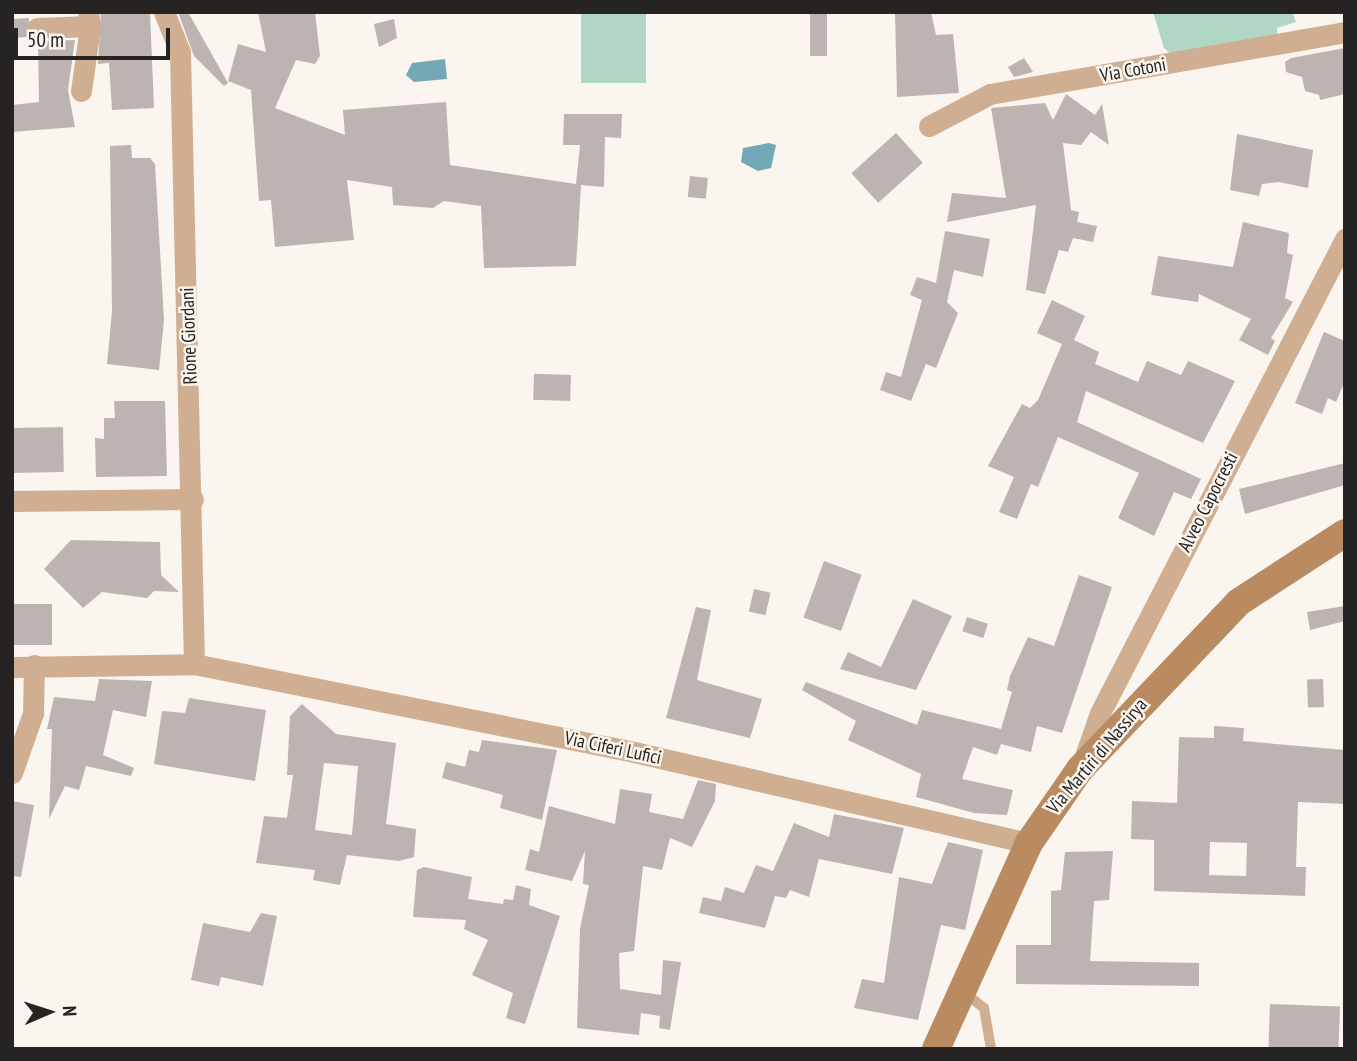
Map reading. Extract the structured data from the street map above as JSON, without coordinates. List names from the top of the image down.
{
  "streets": {
    "street": [
      "Via Cotoni",
      "Rione Giordani",
      "Alveo Capocresti",
      "Via Ciferi Lufici",
      "Via Martiri di Nassirya"
    ]
  },
  "crossings": [
    ["Rione Giordani", "Via Ciferi Lufici"],
    ["Alveo Capocresti", "Via Martiri di Nassirya"],
    ["Via Ciferi Lufici", "Via Martiri di Nassirya"]
  ],
  "scale_bar": "50 m",
  "north": "right"
}
